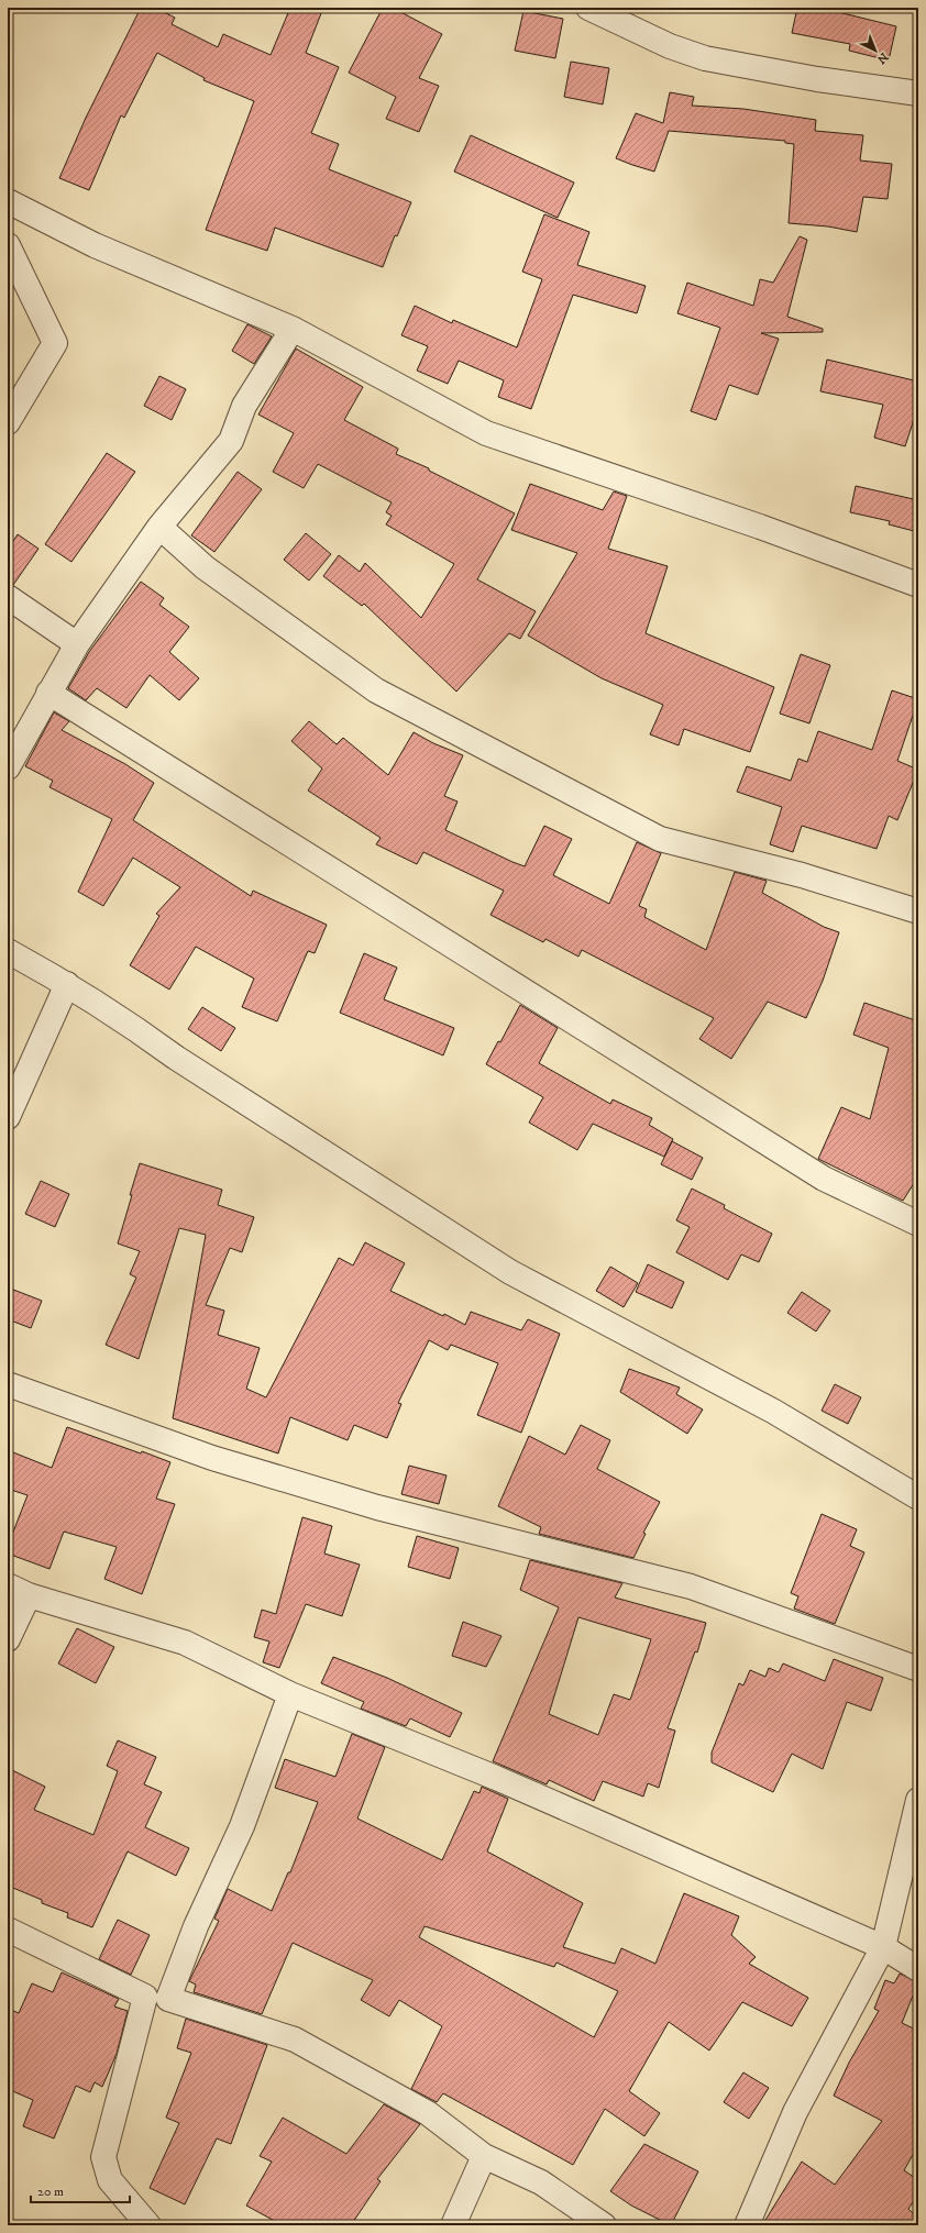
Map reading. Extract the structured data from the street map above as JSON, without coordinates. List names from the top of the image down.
{
  "scale_bar": "20 m",
  "north": "bottom right"
}
